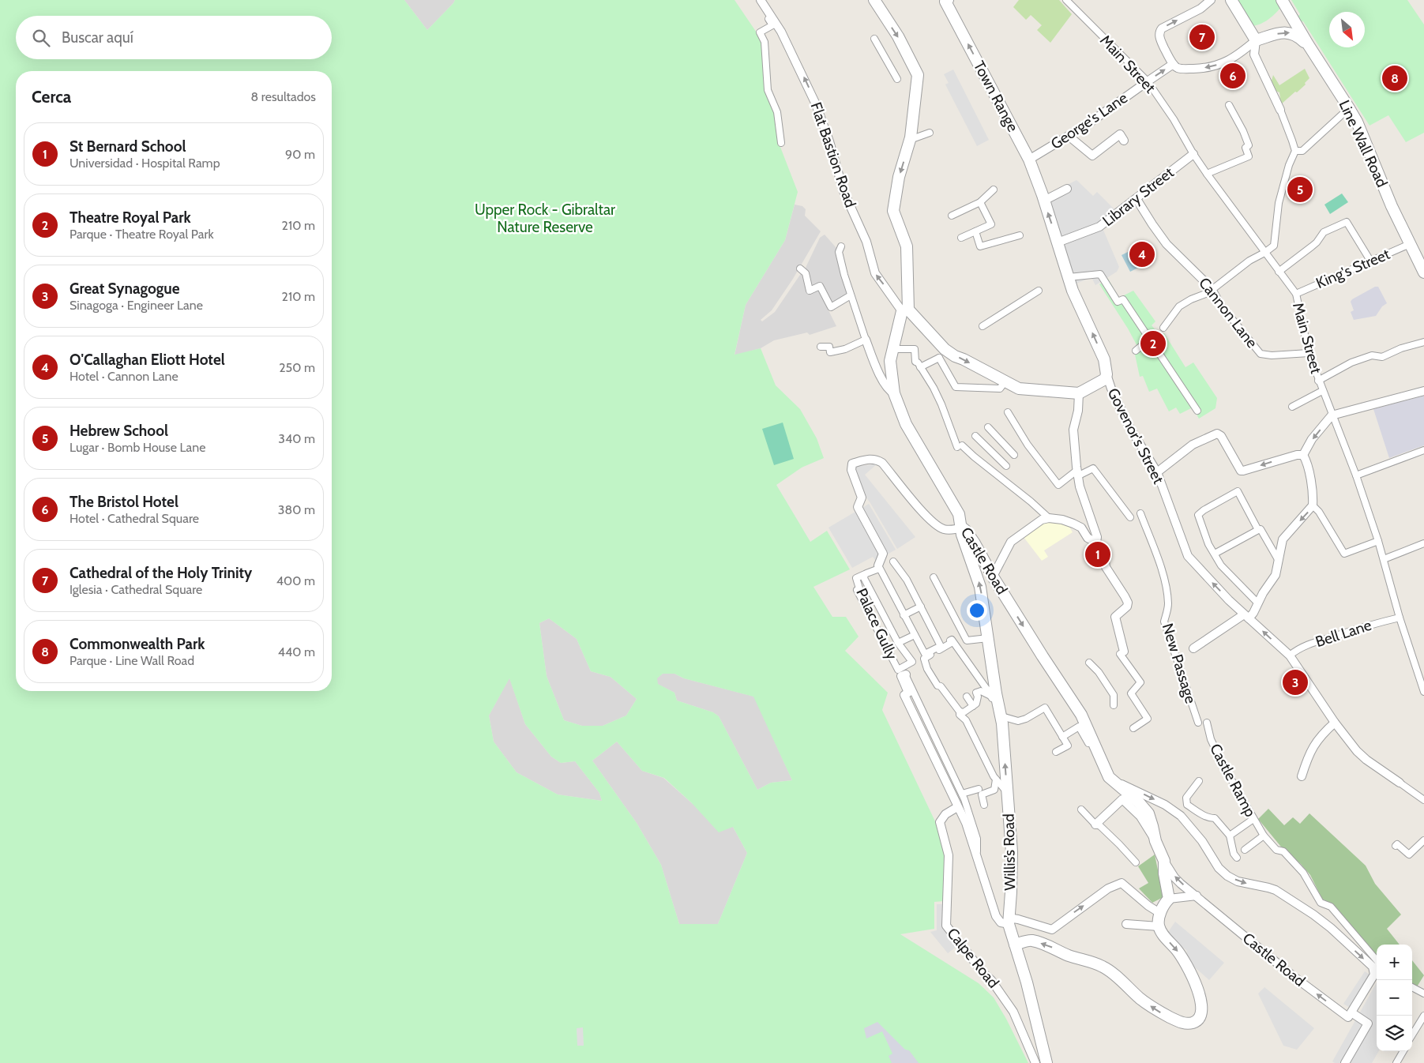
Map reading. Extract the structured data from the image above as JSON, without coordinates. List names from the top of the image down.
{
  "streets": {
    "street": [
      "Main Street",
      "Town Range",
      "George's Lane",
      "Line Wall Road",
      "Flat Bastion Road",
      "Library Street",
      "King's Street",
      "Cannon Lane",
      "Govenor's Street",
      "Castle Road",
      "Palace Gully",
      "Bell Lane",
      "New Passage",
      "Castle Ramp",
      "Willis’s Road",
      "Calpe Road"
    ]
  },
  "crossings": [
    ["Main Street", "George's Lane"],
    ["Main Street", "Library Street"],
    ["Main Street", "King's Street"],
    ["Main Street", "Cannon Lane"],
    ["Main Street", "Bell Lane"],
    ["Town Range", "George's Lane"],
    ["Town Range", "Govenor's Street"],
    ["Line Wall Road", "King's Street"],
    ["Flat Bastion Road", "Castle Road"],
    ["Library Street", "Cannon Lane"],
    ["Library Street", "Govenor's Street"],
    ["Govenor's Street", "Bell Lane"],
    ["Castle Road", "Willis’s Road"]
  ],
  "one_way": ["Town Range"],
  "parks": ["Upper Rock - Gibraltar Nature Reserve"],
  "north": "bottom right",
  "page": {
    "search": "Buscar aquí",
    "pins": [
      "7",
      "6",
      "8",
      "5",
      "4",
      "2",
      "1",
      "3"
    ],
    "heading": ["Cerca", "8 resultados"],
    "list": [
      {
        "mark": "1",
        "name": "St Bernard School",
        "note": "Universidad · Hospital Ramp",
        "value": "90 m"
      },
      {
        "mark": "2",
        "name": "Theatre Royal Park",
        "note": "Parque · Theatre Royal Park",
        "value": "210 m"
      },
      {
        "mark": "3",
        "name": "Great Synagogue",
        "note": "Sinagoga · Engineer Lane",
        "value": "210 m"
      },
      {
        "mark": "4",
        "name": "O'Callaghan Eliott Hotel",
        "note": "Hotel · Cannon Lane",
        "value": "250 m"
      },
      {
        "mark": "5",
        "name": "Hebrew School",
        "note": "Lugar · Bomb House Lane",
        "value": "340 m"
      },
      {
        "mark": "6",
        "name": "The Bristol Hotel",
        "note": "Hotel · Cathedral Square",
        "value": "380 m"
      },
      {
        "mark": "7",
        "name": "Cathedral of the Holy Trinity",
        "note": "Iglesia · Cathedral Square",
        "value": "400 m"
      },
      {
        "mark": "8",
        "name": "Commonwealth Park",
        "note": "Parque · Line Wall Road",
        "value": "440 m"
      }
    ],
    "map_buttons": ["+", "−"]
  }
}
